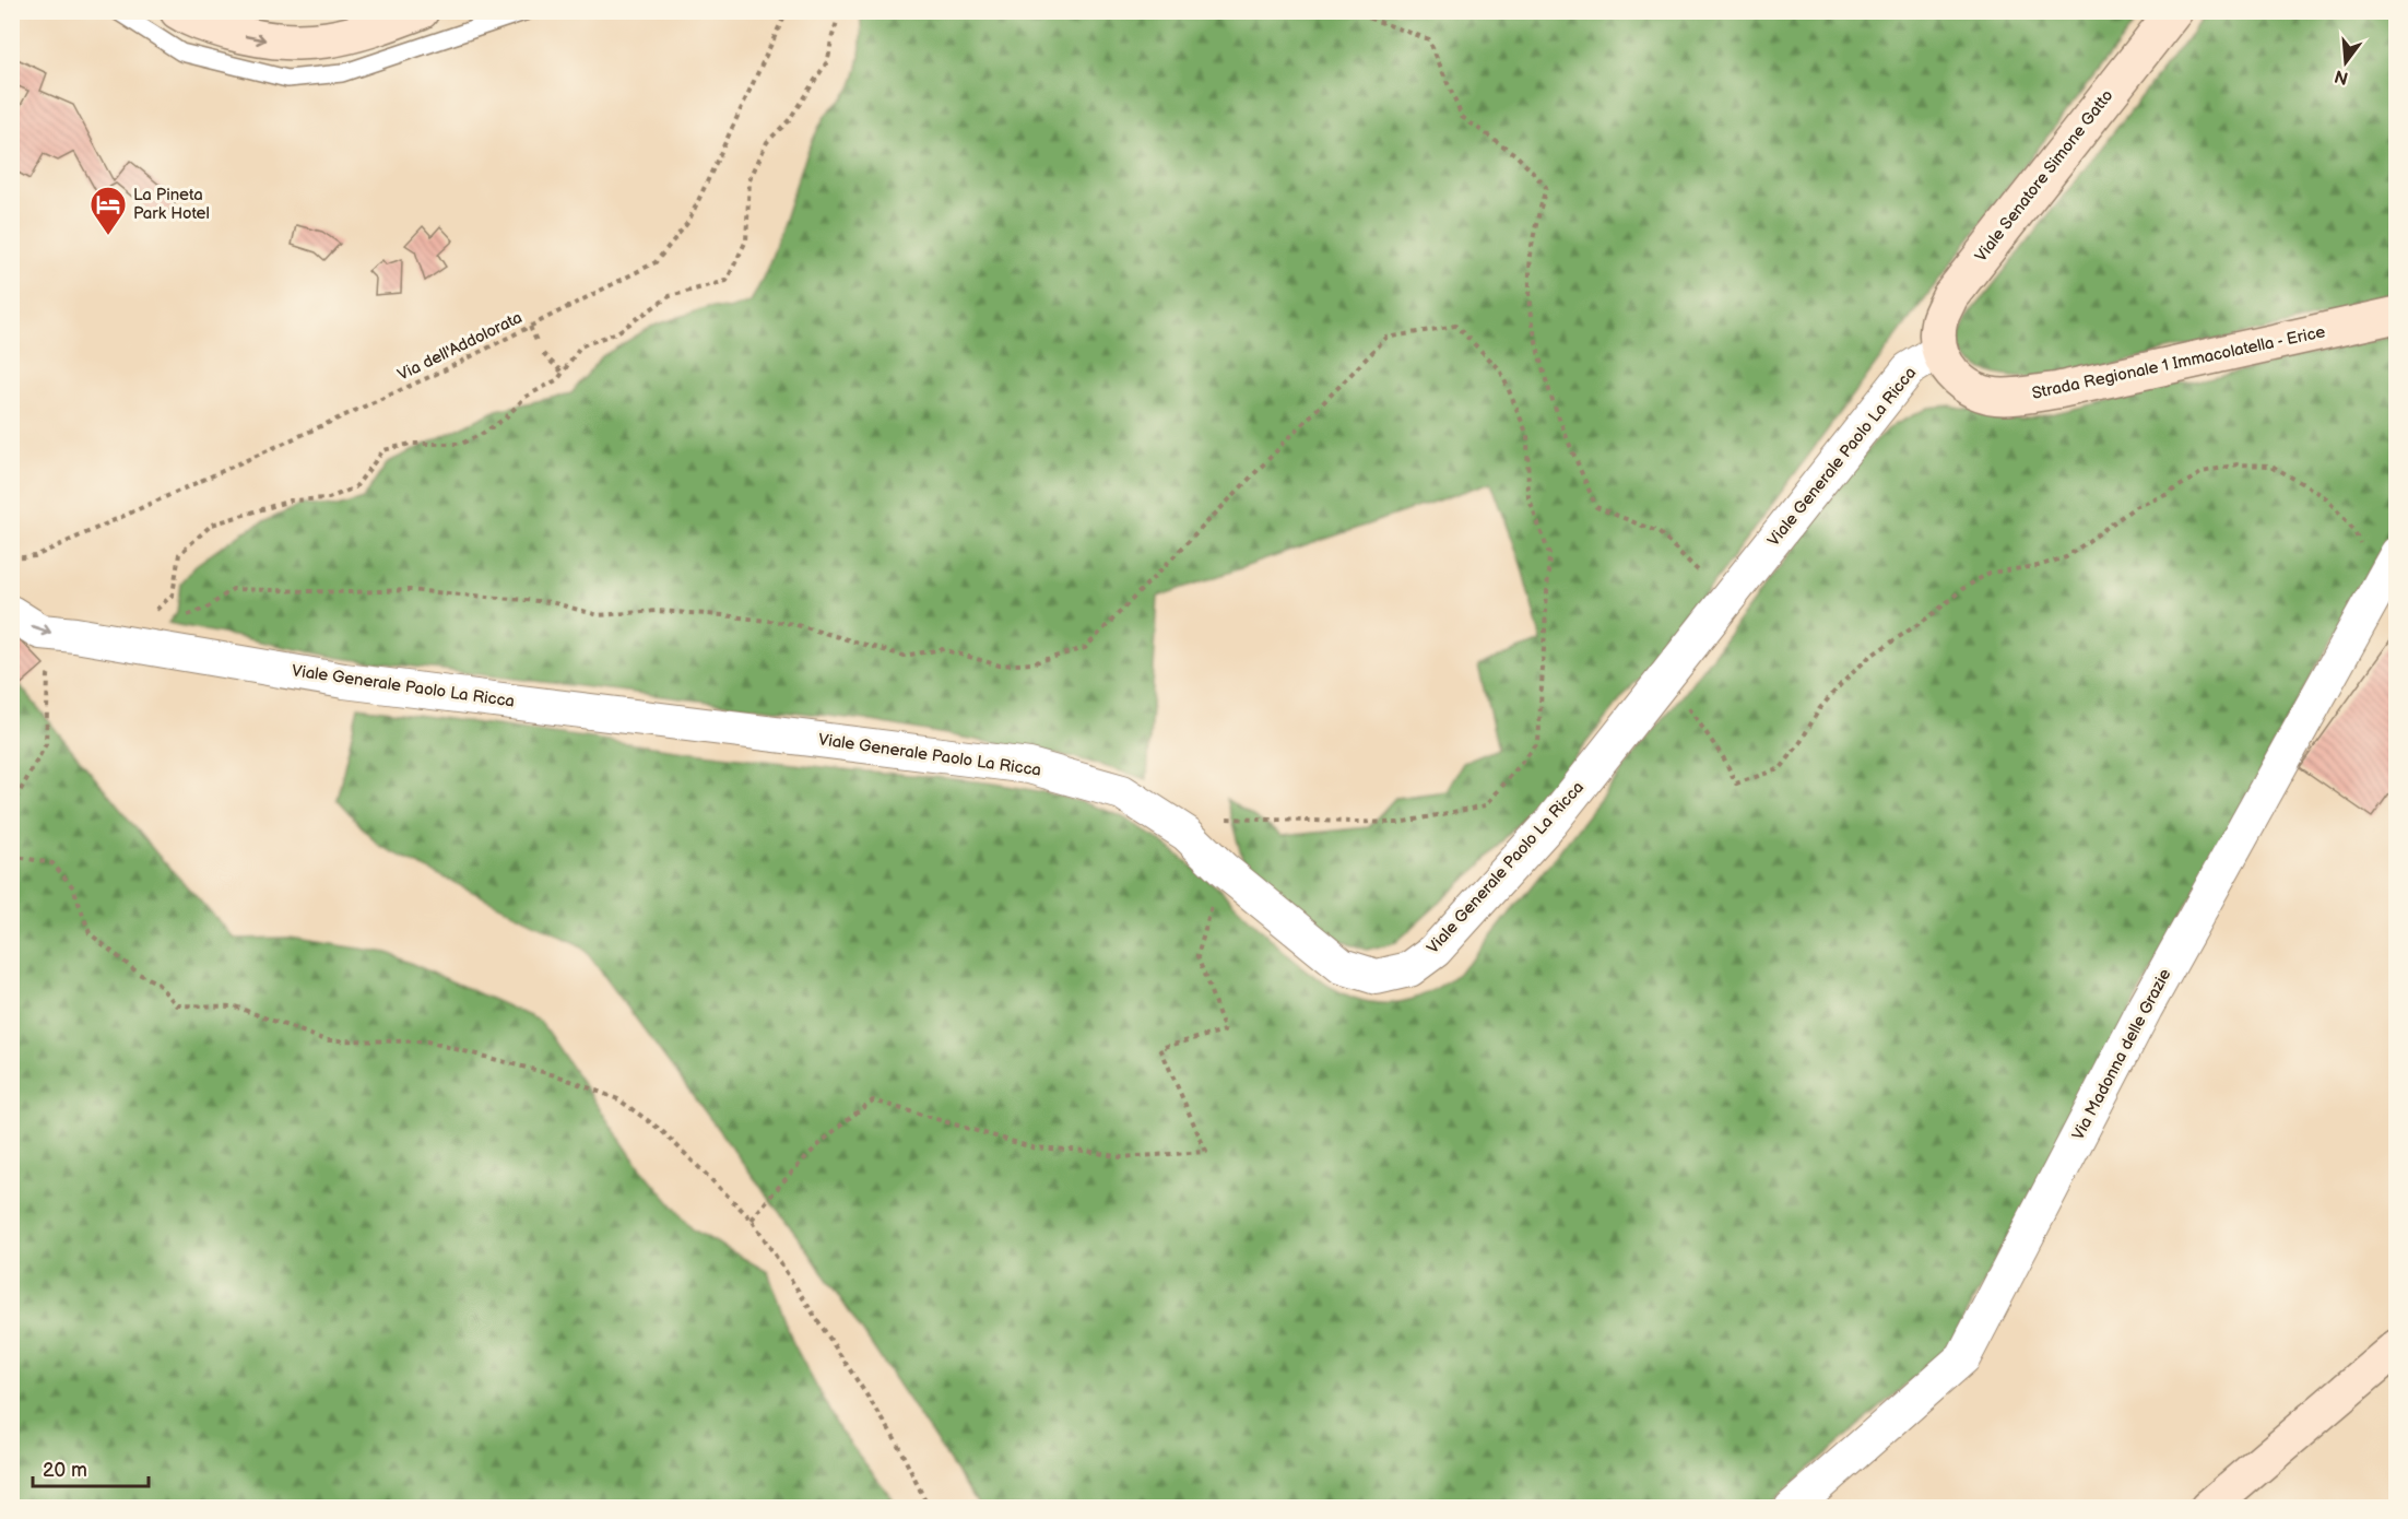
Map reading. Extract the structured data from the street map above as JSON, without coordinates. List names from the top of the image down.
{
  "streets": {
    "main road": ["Viale Senatore Simone Gatto", "Strada Regionale 1 Immacolatella - Erice"],
    "street": ["Viale Generale Paolo La Ricca", "Via Madonna delle Grazie"],
    "path": ["Via dell'Addolorata"]
  },
  "crossings": [
    ["Viale Senatore Simone Gatto", "Strada Regionale 1 Immacolatella - Erice"],
    ["Viale Senatore Simone Gatto", "Viale Generale Paolo La Ricca"],
    ["Strada Regionale 1 Immacolatella - Erice", "Viale Generale Paolo La Ricca"]
  ],
  "one_way": ["Viale Generale Paolo La Ricca"],
  "places": {
    "hotel": ["La Pineta Park Hotel"]
  },
  "scale_bar": "20 m",
  "north": "bottom"
}
